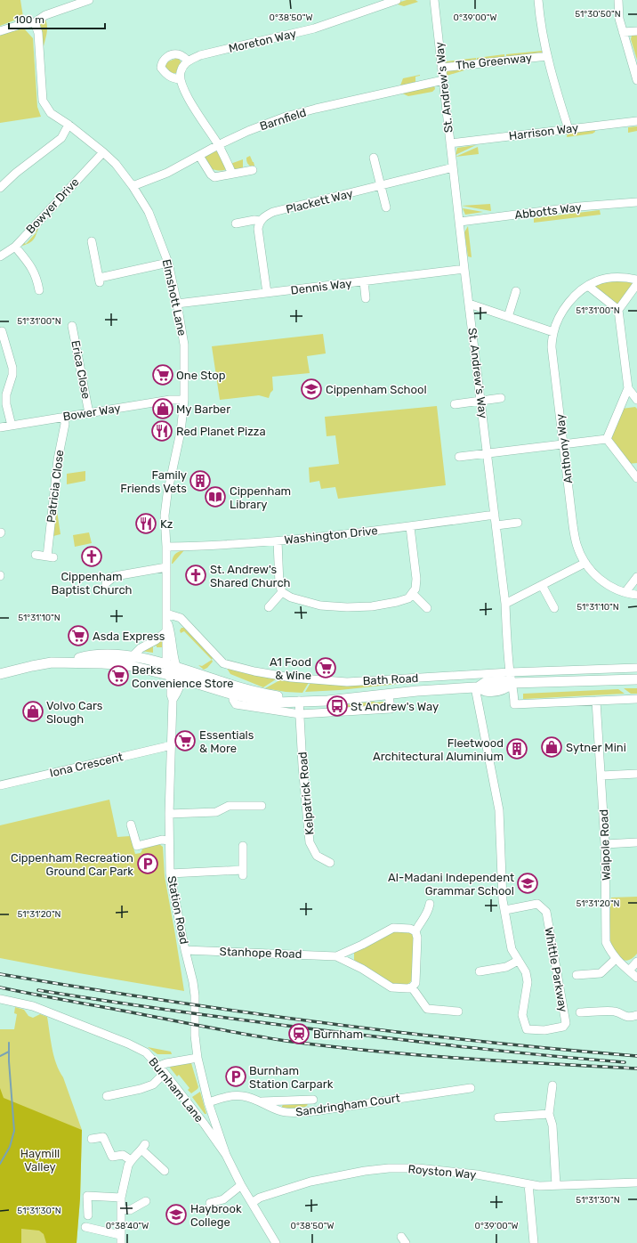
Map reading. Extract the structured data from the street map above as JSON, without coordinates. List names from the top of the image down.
{
  "streets": {
    "main road": ["Bath Road"],
    "street": [
      "Moreton Way",
      "The Greenway",
      "St. Andrew's Way",
      "Barnfield",
      "Harrison Way",
      "Plackett Way",
      "Bowyer Drive",
      "Abbotts Way",
      "Dennis Way",
      "Elmshott Lane",
      "Erica Close",
      "Bower Way",
      "Anthony Way",
      "Patricia Close",
      "Washington Drive",
      "Iona Crescent",
      "Kelpatrick Road",
      "Walpole Road",
      "Station Road",
      "Stanhope Road",
      "Whittle Parkway",
      "Burnham Lane",
      "Sandringham Court",
      "Royston Way"
    ]
  },
  "crossings": [
    ["The Greenway", "St. Andrew's Way"],
    ["The Greenway", "Harrison Way"],
    ["St. Andrew's Way", "Barnfield"],
    ["St. Andrew's Way", "Harrison Way"],
    ["St. Andrew's Way", "Plackett Way"],
    ["St. Andrew's Way", "Abbotts Way"],
    ["St. Andrew's Way", "Dennis Way"],
    ["St. Andrew's Way", "Washington Drive"],
    ["St. Andrew's Way", "Bath Road"],
    ["St. Andrew's Way", "Walpole Road"],
    ["Barnfield", "Elmshott Lane"],
    ["Bowyer Drive", "Elmshott Lane"],
    ["Dennis Way", "Elmshott Lane"],
    ["Elmshott Lane", "Bower Way"],
    ["Elmshott Lane", "Washington Drive"],
    ["Elmshott Lane", "Bath Road"],
    ["Elmshott Lane", "Station Road"],
    ["Erica Close", "Bower Way"],
    ["Bower Way", "Patricia Close"],
    ["Bath Road", "Kelpatrick Road"],
    ["Bath Road", "Station Road"],
    ["Bath Road", "Whittle Parkway"],
    ["Iona Crescent", "Station Road"],
    ["Station Road", "Stanhope Road"],
    ["Station Road", "Burnham Lane"],
    ["Station Road", "Sandringham Court"],
    ["Burnham Lane", "Royston Way"]
  ],
  "parks": ["Haymill Valley"],
  "places": {
    "supermarket": [
      "One Stop",
      "Asda Express",
      "A1 Food & Wine",
      "Berks Convenience Store",
      "Essentials & More"
    ],
    "school or university": ["Cippenham School", "Al-Madani Independent Grammar School", "Haybrook College"],
    "shop": ["My Barber", "Volvo Cars Slough", "Sytner Mini"],
    "restaurant": ["Red Planet Pizza", "Kz"],
    "building": ["Family Friends Vets", "Fleetwood Architectural Aluminium"],
    "library": ["Cippenham Library"],
    "church": ["Cippenham Baptist Church", "St. Andrew's Shared Church"],
    "bus stop": ["St Andrew's Way"],
    "parking": ["Cippenham Recreation Ground Car Park", "Burnham Station Carpark"],
    "station": ["Burnham"]
  },
  "scale_bar": "100 m",
  "coordinates": [
    "51°30'50\"N",
    "0°38'50\"W",
    "0°39'00\"W",
    "51°31'00\"N",
    "51°31'10\"N",
    "51°31'20\"N",
    "51°31'30\"N",
    "0°38'40\"W"
  ]
}
